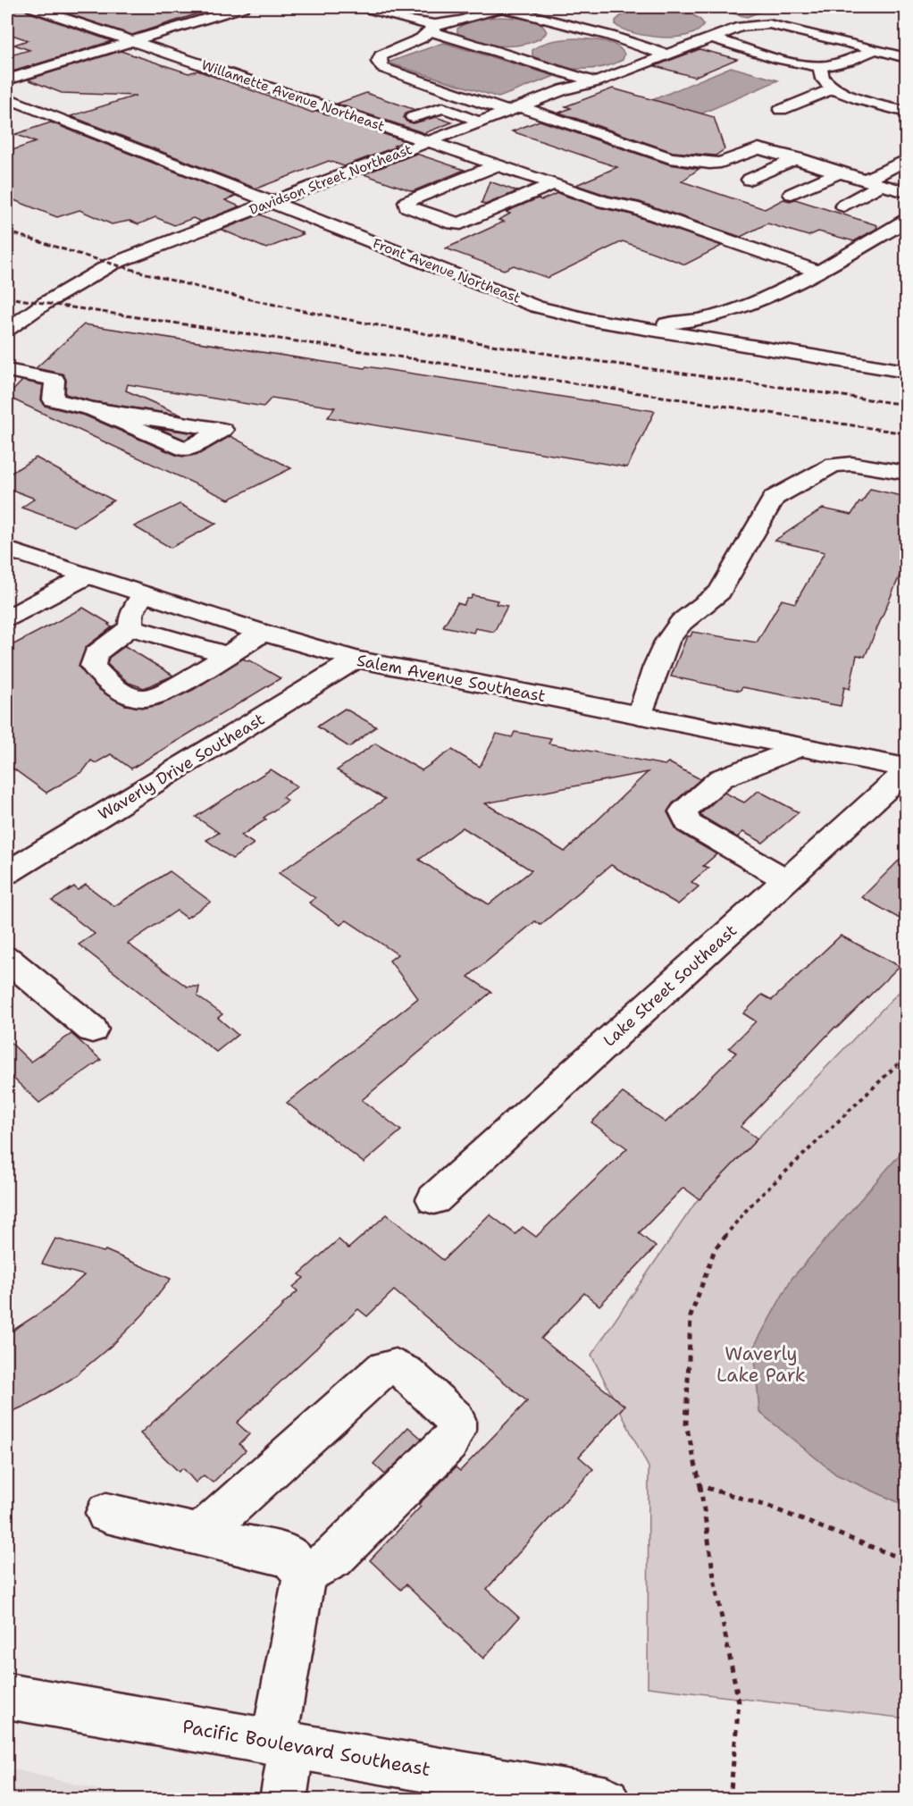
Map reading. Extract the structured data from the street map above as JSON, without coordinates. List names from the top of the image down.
{
  "streets": {
    "main road": [
      "Willamette Avenue Northeast",
      "Davidson Street Northeast",
      "Front Avenue Northeast",
      "Salem Avenue Southeast",
      "Waverly Drive Southeast",
      "Lake Street Southeast",
      "Pacific Boulevard Southeast"
    ]
  },
  "crossings": [
    ["Willamette Avenue Northeast", "Davidson Street Northeast"],
    ["Davidson Street Northeast", "Front Avenue Northeast"],
    ["Salem Avenue Southeast", "Waverly Drive Southeast"]
  ],
  "parks": ["Waverly Lake Park"]
}
